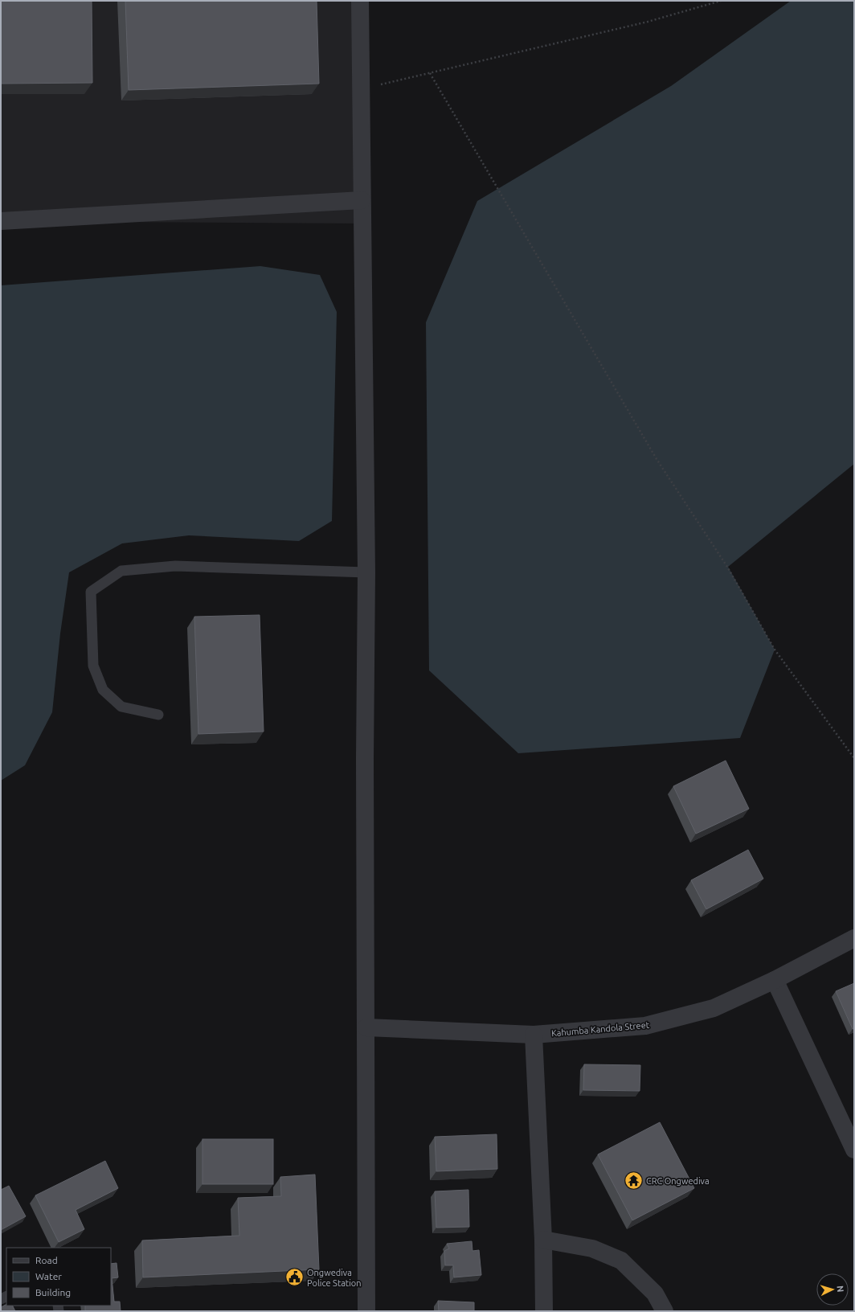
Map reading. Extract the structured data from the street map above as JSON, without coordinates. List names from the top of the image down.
{
  "streets": {
    "street": ["Kahumba Kandola Street"]
  },
  "places": {
    "temple": ["CRC Ongwediva"],
    "public building": ["Ongwediva Police Station"]
  },
  "legend": ["Road", "Water", "Building"],
  "north": "right"
}
